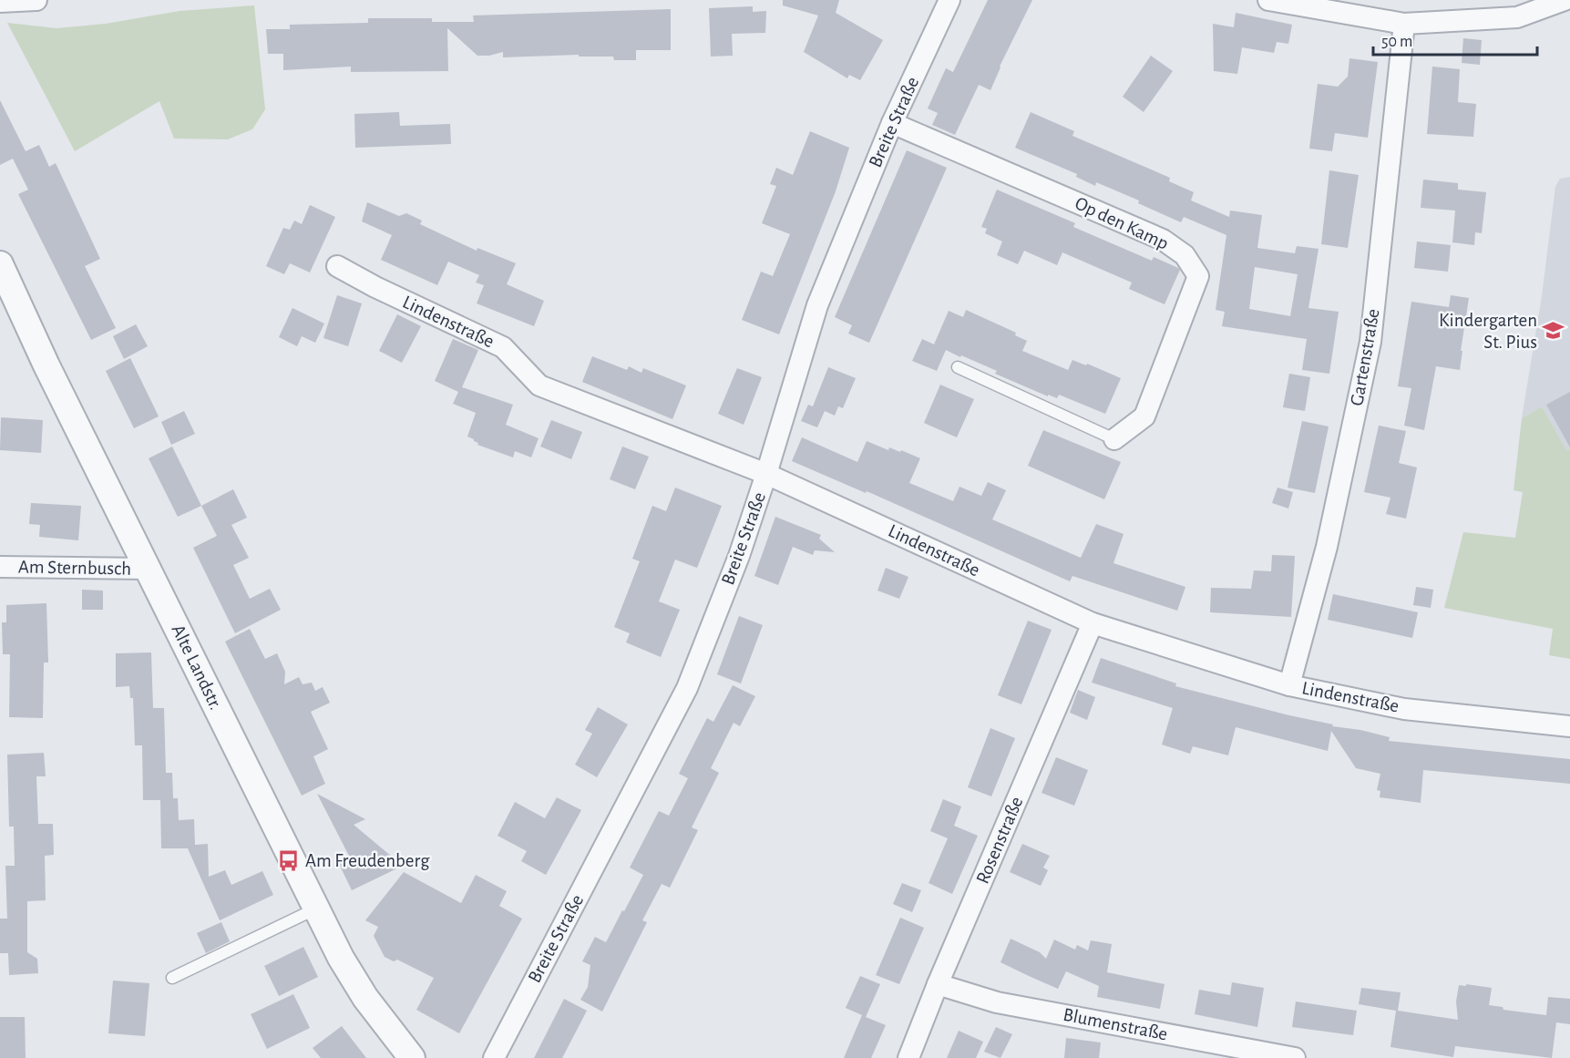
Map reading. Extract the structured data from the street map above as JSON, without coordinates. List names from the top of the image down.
{
  "streets": {
    "street": [
      "Breite Straße",
      "Op den Kamp",
      "Lindenstraße",
      "Gartenstraße",
      "Am Sternbusch",
      "Alte Landstr.",
      "Rosenstraße",
      "Blumenstraße"
    ]
  },
  "crossings": [
    ["Breite Straße", "Op den Kamp"],
    ["Breite Straße", "Lindenstraße"],
    ["Lindenstraße", "Gartenstraße"],
    ["Lindenstraße", "Rosenstraße"],
    ["Am Sternbusch", "Alte Landstr."],
    ["Rosenstraße", "Blumenstraße"]
  ],
  "places": {
    "school or university": ["Kindergarten St. Pius"],
    "bus stop": ["Am Freudenberg"]
  },
  "scale_bar": "50 m"
}
